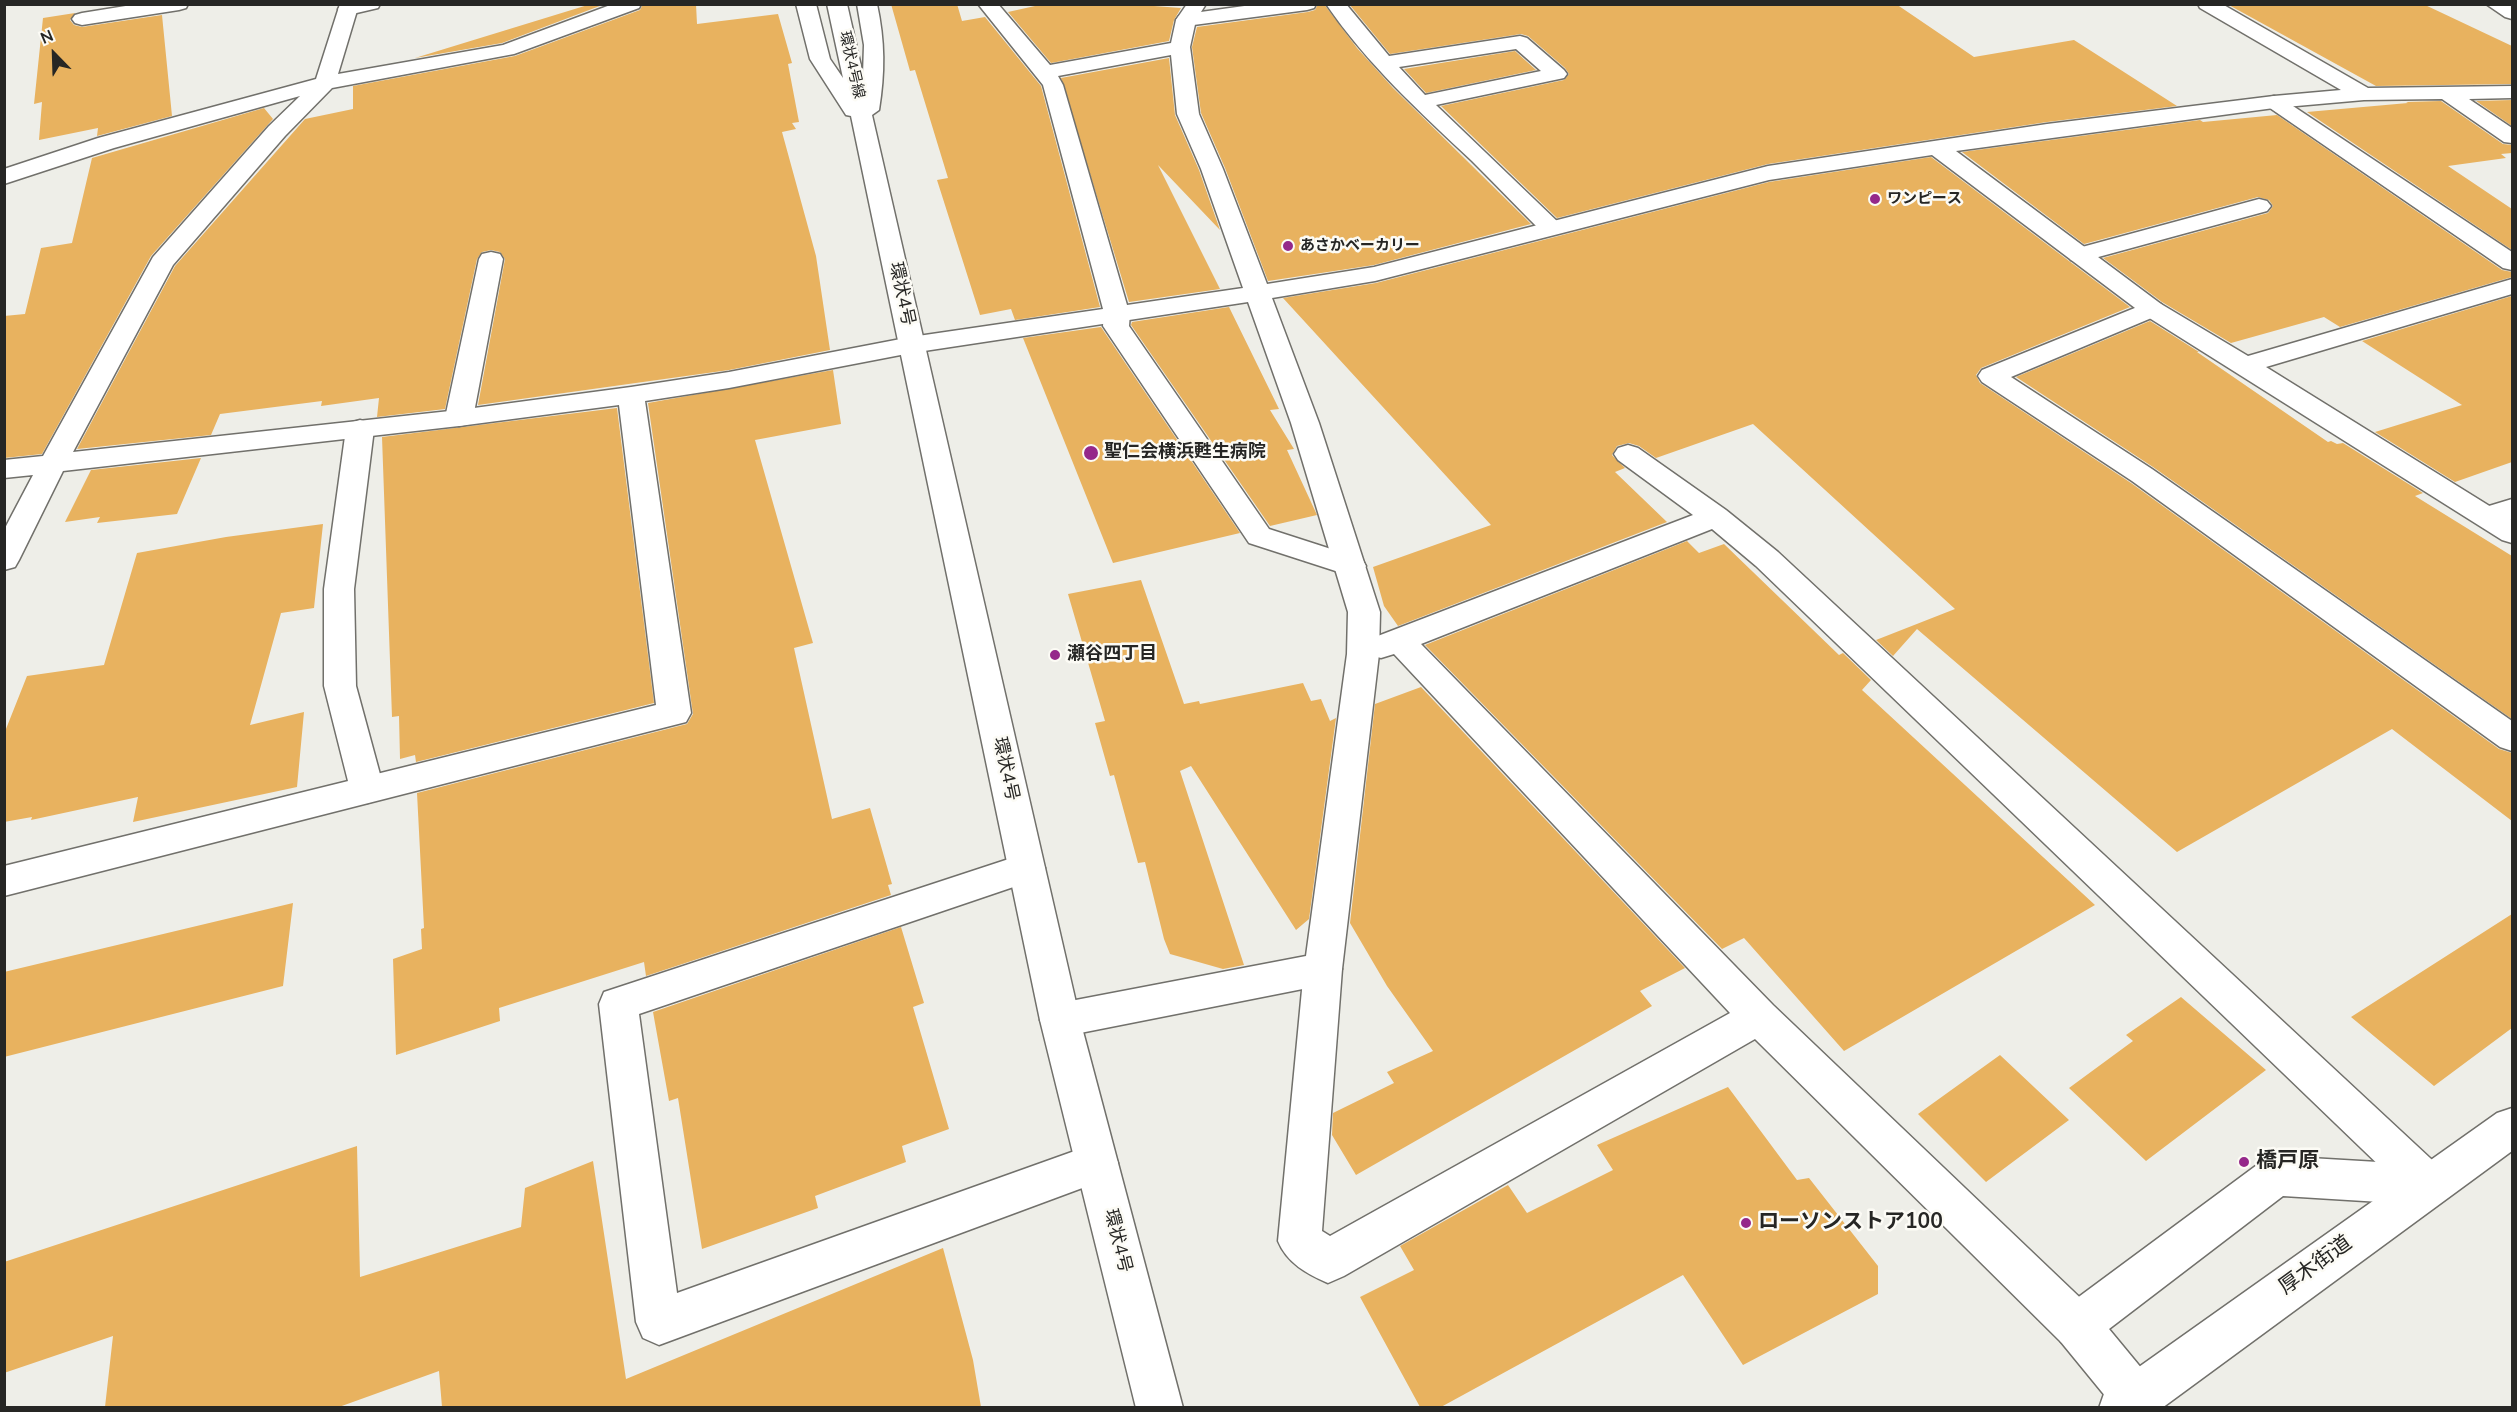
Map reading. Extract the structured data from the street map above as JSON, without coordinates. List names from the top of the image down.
{
  "streets": {
    "street": ["環状4号線", "環状4号", "厚木街道"]
  },
  "crossings": [
    ["環状4号線", "環状4号"]
  ],
  "places": [
    "ワンピース",
    "あさかベーカリー",
    "聖仁会横浜甦生病院",
    "瀬谷四丁目",
    "橋戸原",
    "ローソンストア100"
  ],
  "north": "top left"
}
